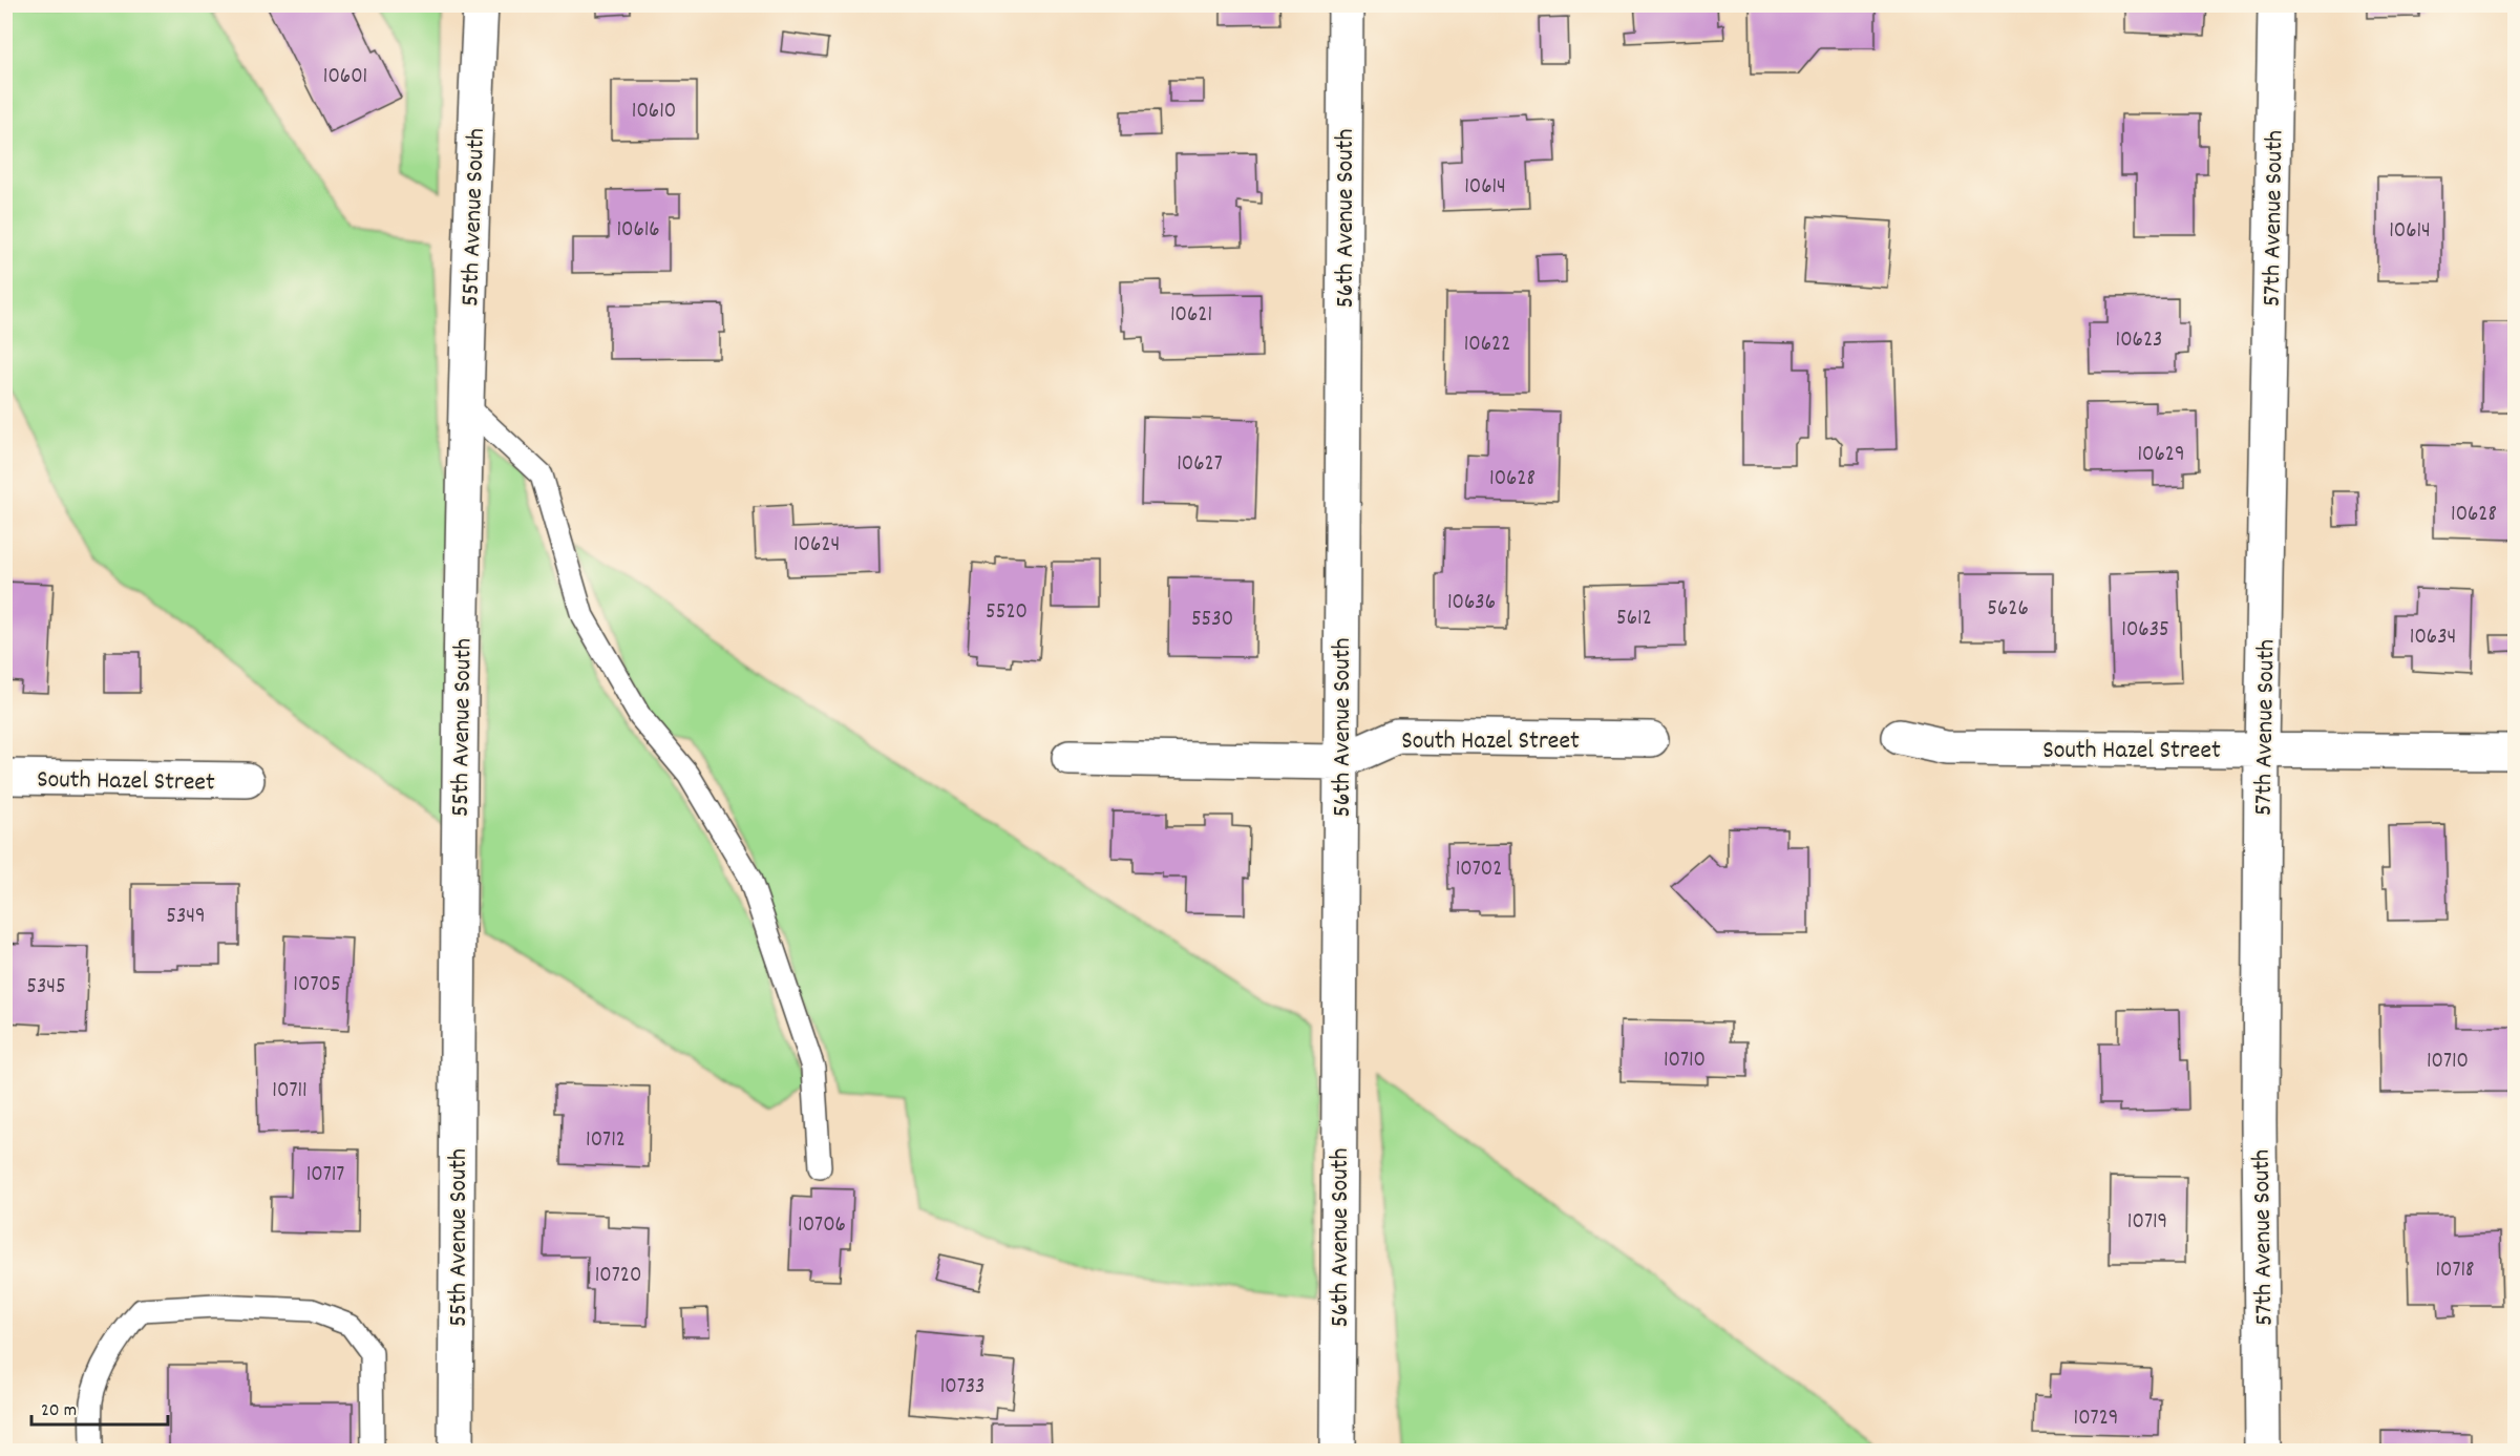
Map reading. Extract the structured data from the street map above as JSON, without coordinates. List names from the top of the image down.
{
  "streets": {
    "street": [
      "55th Avenue South",
      "56th Avenue South",
      "57th Avenue South",
      "South Hazel Street"
    ]
  },
  "crossings": [
    ["56th Avenue South", "South Hazel Street"],
    ["57th Avenue South", "South Hazel Street"]
  ],
  "house_numbers": [
    "10601",
    "10610",
    "10614",
    "10616",
    "10614",
    "10621",
    "10623",
    "10622",
    "10629",
    "10627",
    "10628",
    "10628",
    "10624",
    "10636",
    "5626",
    "5520",
    "5612",
    "5530",
    "10635",
    "10634",
    "10702",
    "5349",
    "10705",
    "5345",
    "10710",
    "10710",
    "10711",
    "10712",
    "10717",
    "10719",
    "10706",
    "10718",
    "10720",
    "10733",
    "10729"
  ],
  "scale_bar": "20 m"
}
